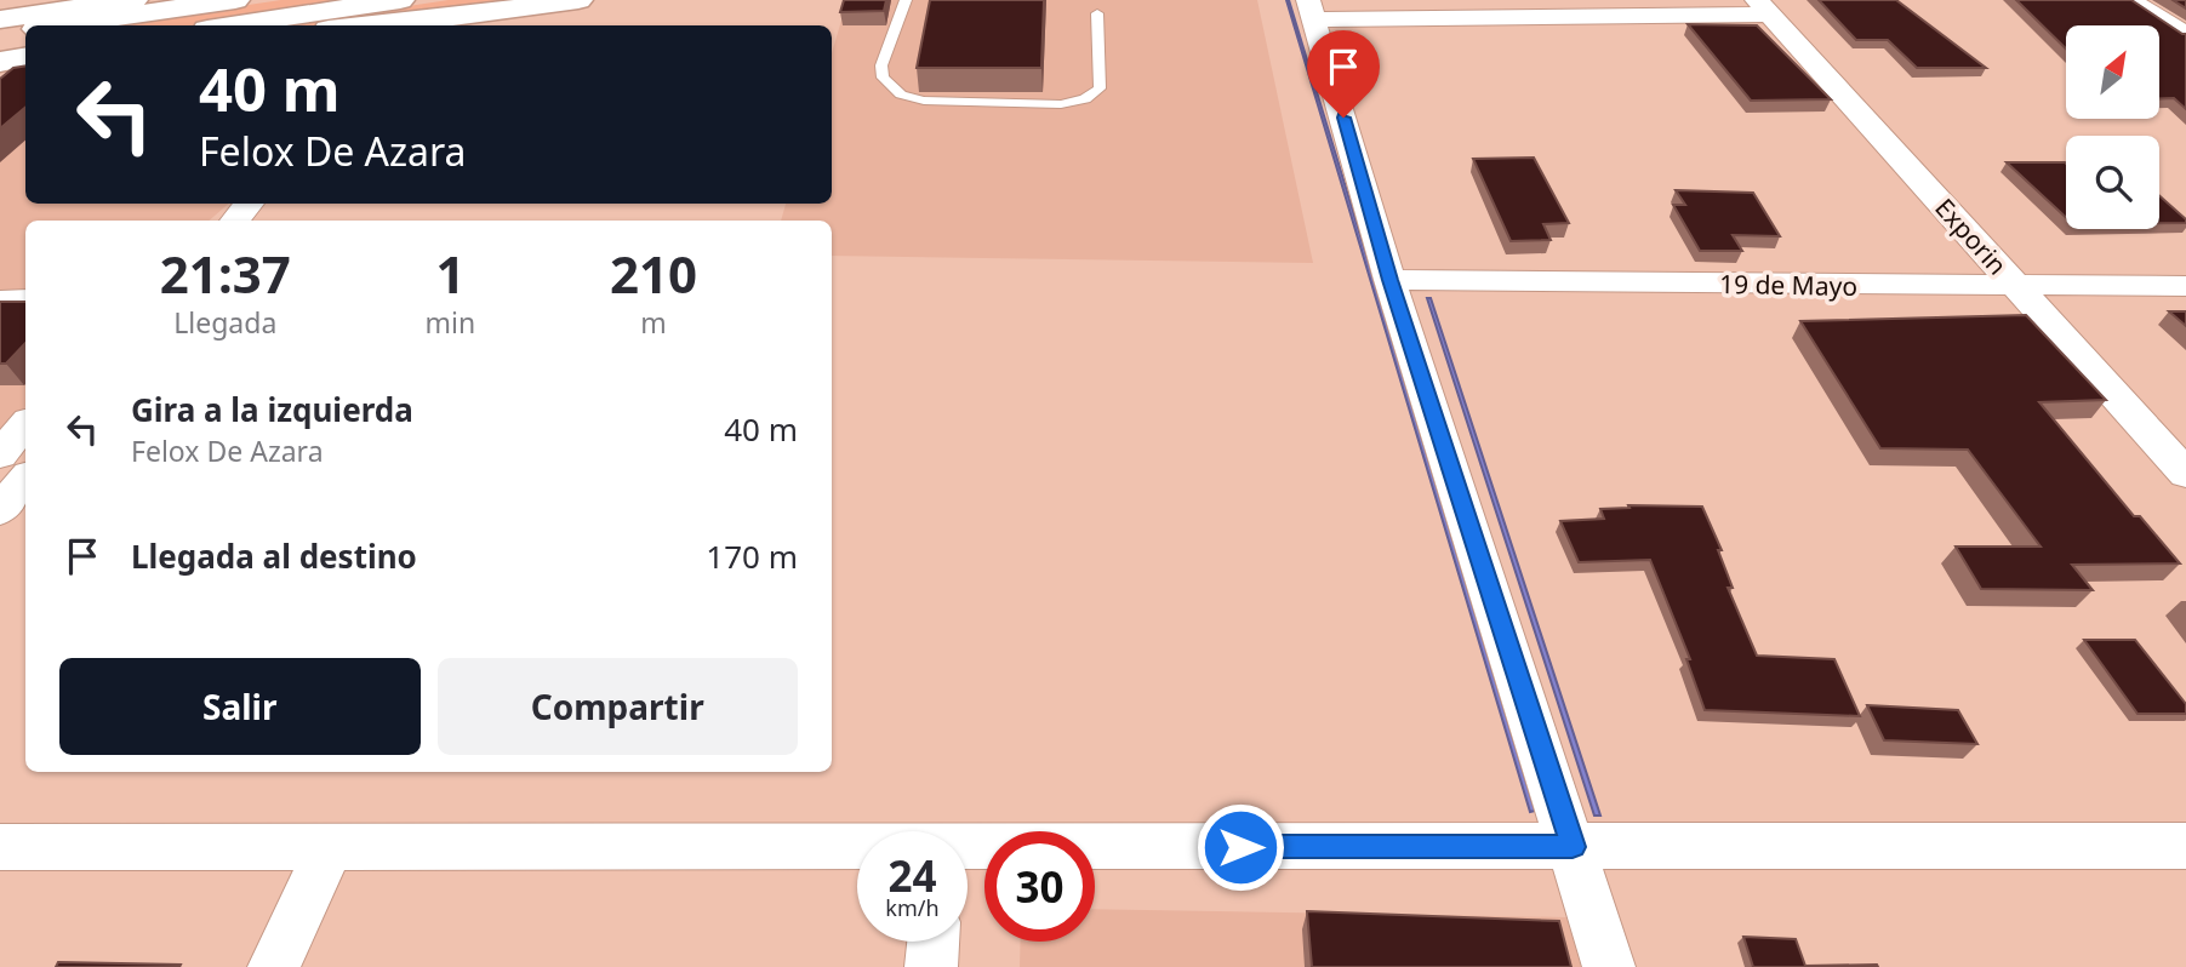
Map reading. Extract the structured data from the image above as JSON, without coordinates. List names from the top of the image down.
{
  "streets": {
    "street": ["Exporin", "19 de Mayo"]
  },
  "crossings": [
    ["Exporin", "19 de Mayo"]
  ],
  "north": "top right",
  "page": {
    "turn": ["40 m", "Felox De Azara"],
    "eta": [
      "21:37",
      "Llegada",
      "1",
      "min",
      "210",
      "m"
    ],
    "list": [
      {
        "name": "Gira a la izquierda",
        "note": "Felox De Azara",
        "value": "40 m"
      },
      {
        "name": "Llegada al destino",
        "value": "170 m"
      }
    ],
    "buttons": ["Salir", "Compartir"],
    "speed": "24 km/h",
    "limit": "30"
  }
}
